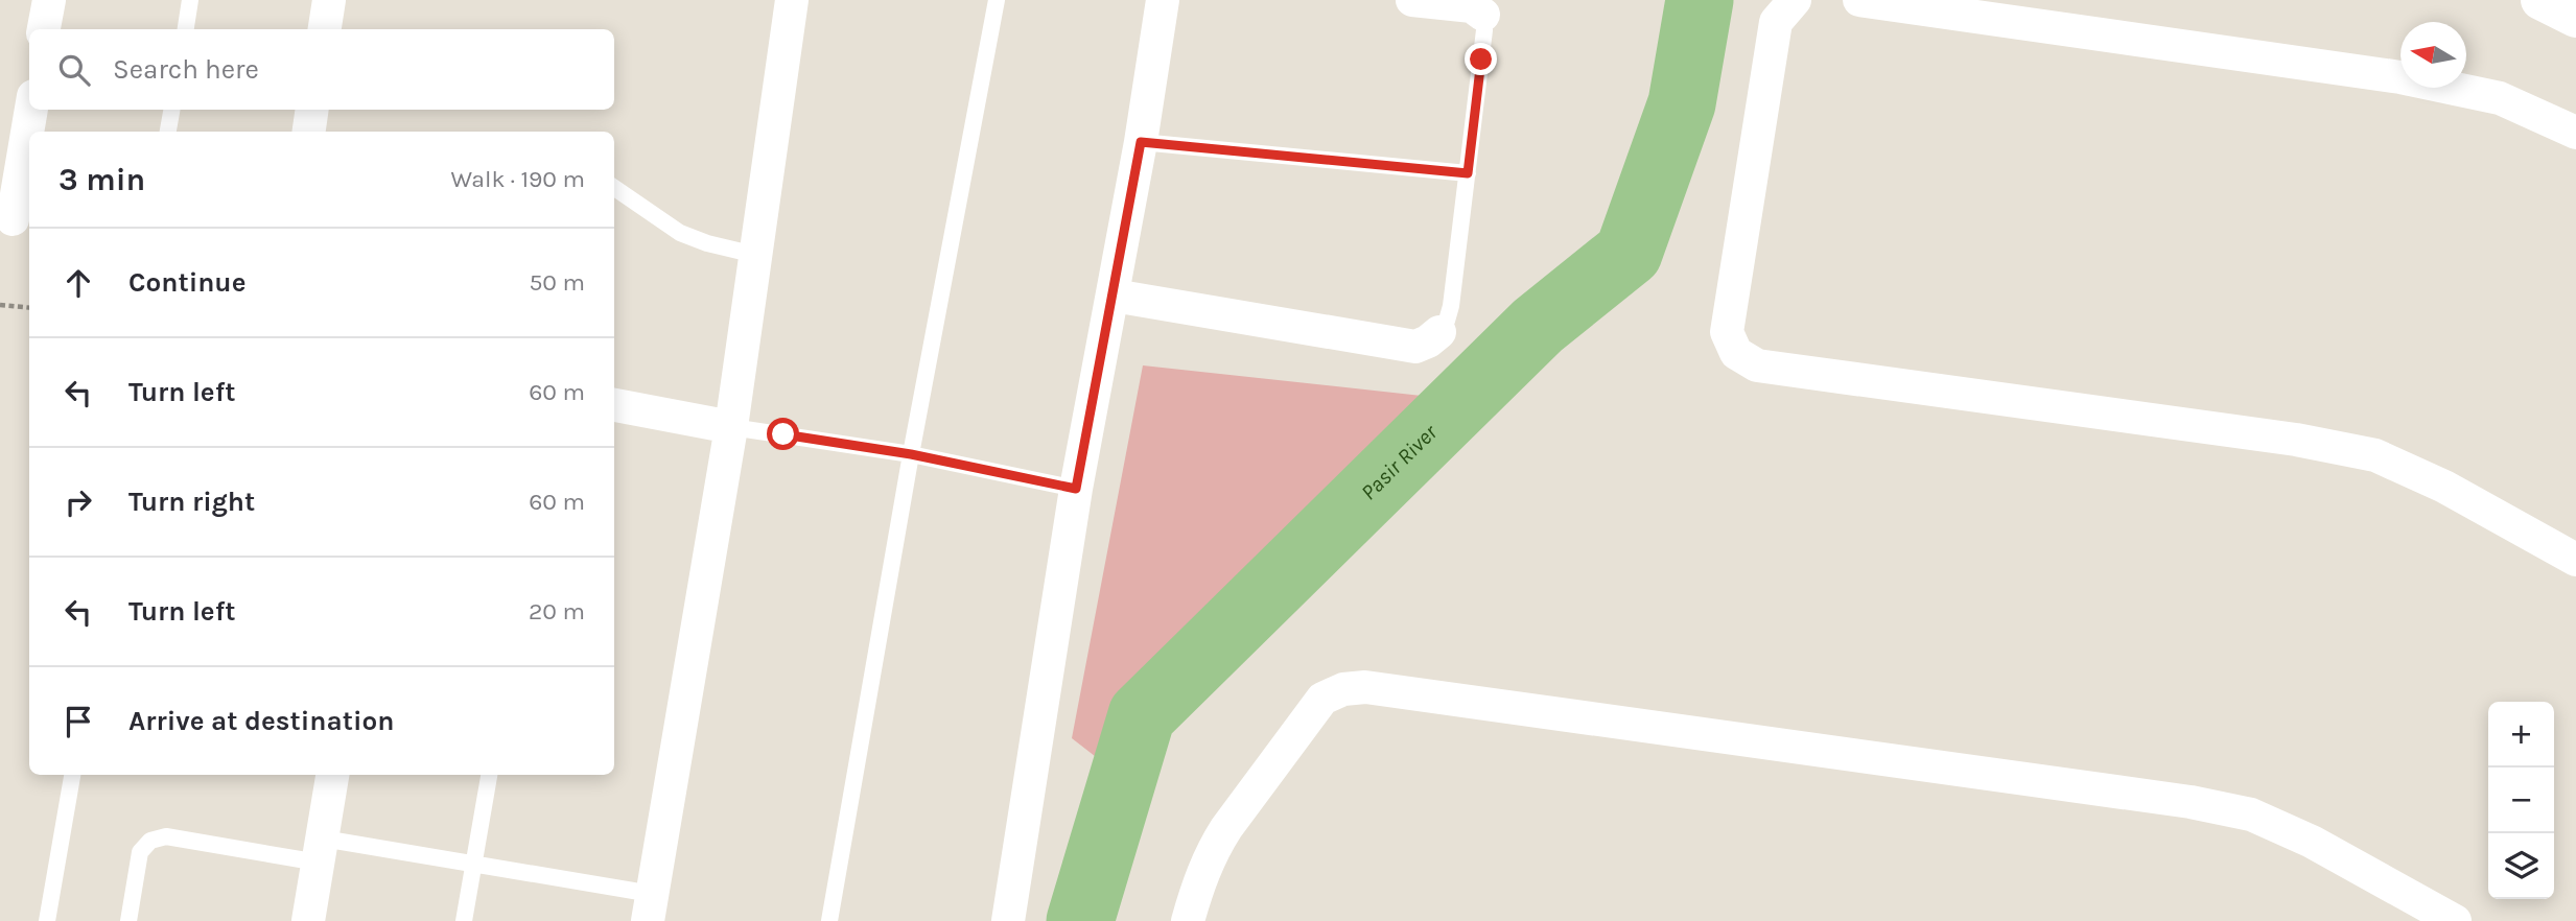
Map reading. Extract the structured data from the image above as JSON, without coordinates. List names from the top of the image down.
{
  "water": ["Pasir River"],
  "north": "left",
  "page": {
    "search": "Search here",
    "heading": ["3 min", "Walk · 190 m"],
    "list": [
      ["Continue", "50 m"],
      ["Turn left", "60 m"],
      ["Turn right", "60 m"],
      ["Turn left", "20 m"],
      "Arrive at destination"
    ],
    "map_buttons": ["+", "−"]
  }
}
